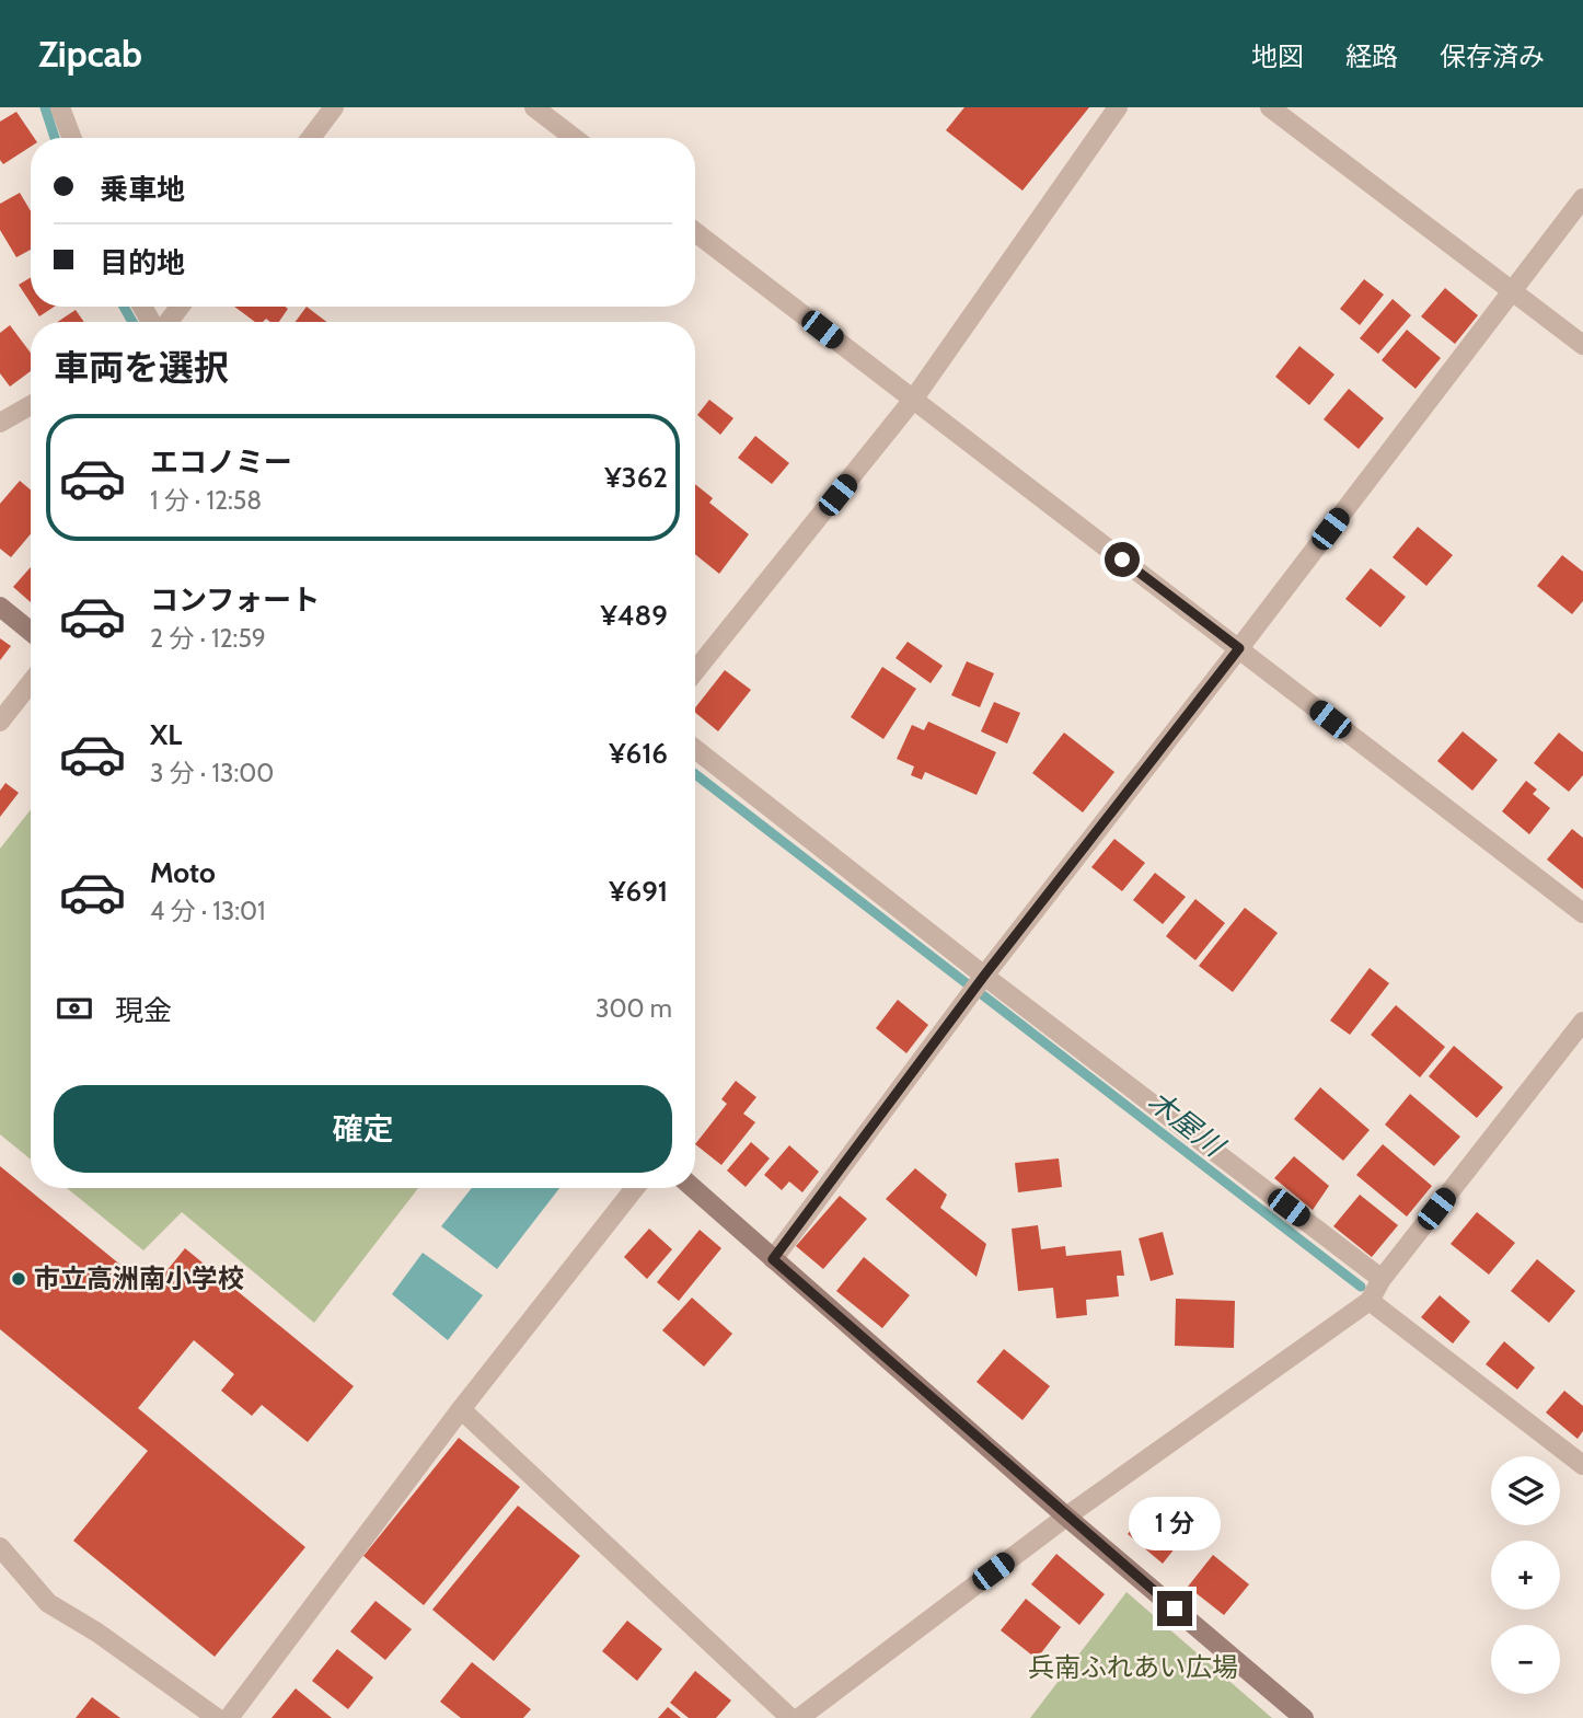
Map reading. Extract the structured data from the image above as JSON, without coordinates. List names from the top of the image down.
{
  "water": ["木屋川"],
  "parks": ["兵南ふれあい広場"],
  "places": ["市立高洲南小学校"],
  "page": {
    "header": "Zipcab",
    "nav": ["地図", "経路", "保存済み"],
    "banner": ["乗車地", "目的地"],
    "heading": "車両を選択",
    "list": [
      {
        "name": "エコノミー",
        "note": "1 分 · 12:58",
        "value": "¥362"
      },
      {
        "name": "コンフォート",
        "note": "2 分 · 12:59",
        "value": "¥489"
      },
      {
        "name": "XL",
        "note": "3 分 · 13:00",
        "value": "¥616"
      },
      {
        "name": "Moto",
        "note": "4 分 · 13:01",
        "value": "¥691"
      }
    ],
    "pay": ["現金", "300 m"],
    "buttons": "確定",
    "map_buttons": ["+", "−"],
    "bubble": "1 分"
  }
}
